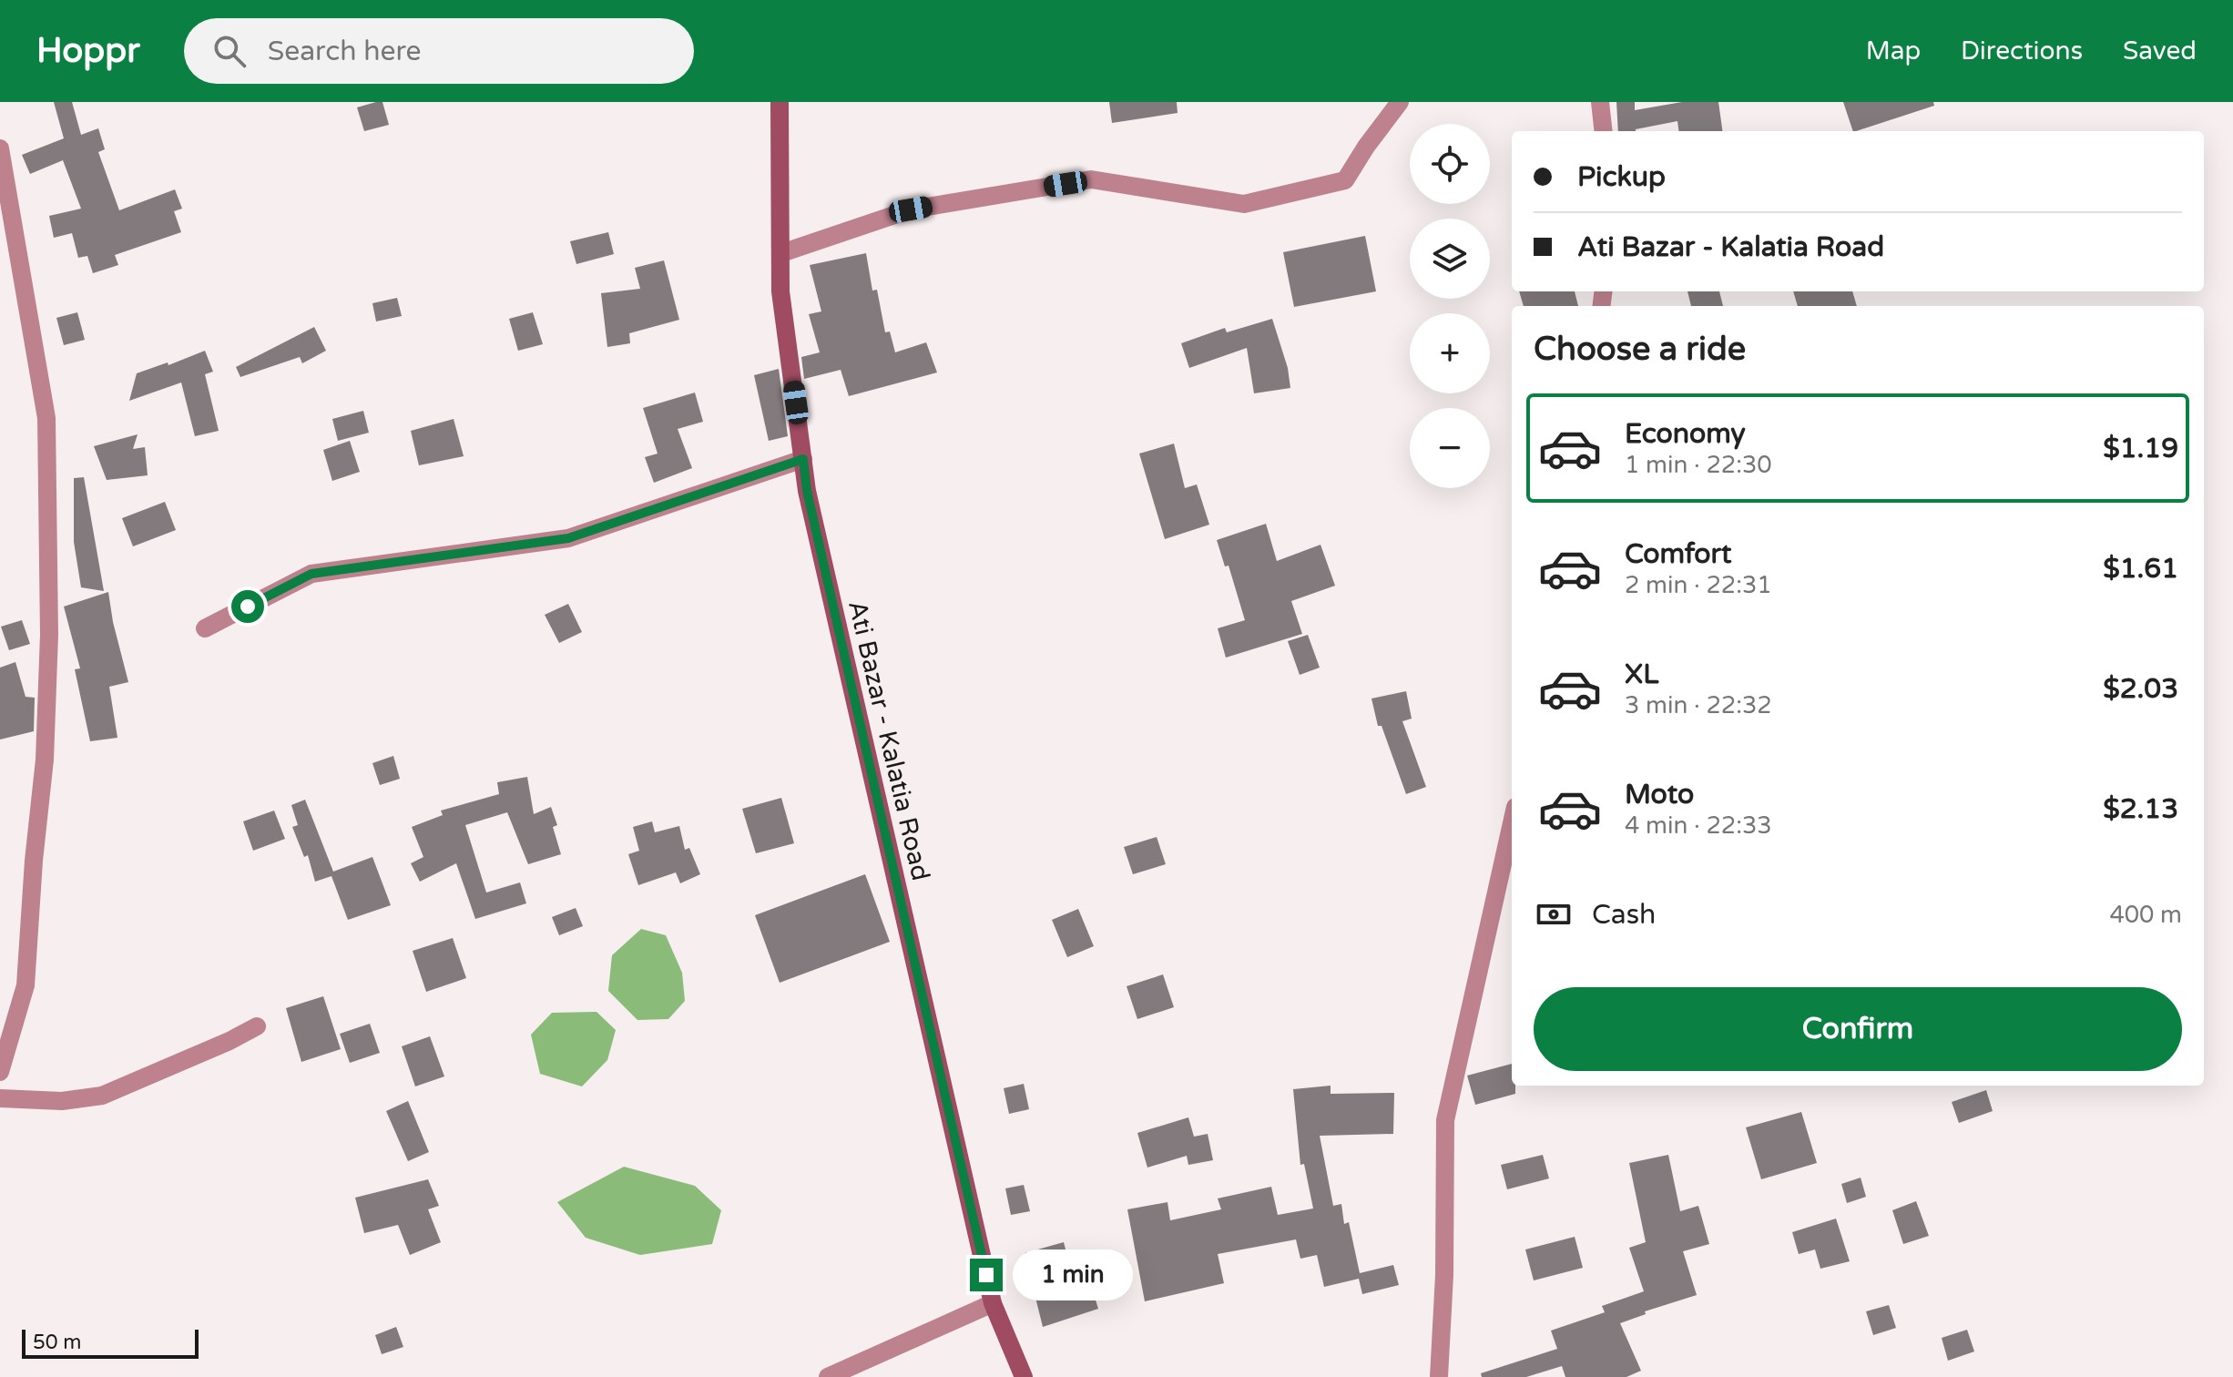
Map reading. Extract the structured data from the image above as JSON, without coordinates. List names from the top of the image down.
{
  "streets": {
    "main road": ["Ati Bazar - Kalatia Road"]
  },
  "scale_bar": "50 m",
  "page": {
    "header": "Hoppr",
    "search": "Search here",
    "nav": ["Map", "Directions", "Saved"],
    "map_buttons": ["+", "−"],
    "banner": ["Pickup", "Ati Bazar - Kalatia Road"],
    "heading": "Choose a ride",
    "list": [
      {
        "name": "Economy",
        "note": "1 min · 22:30",
        "value": "$1.19"
      },
      {
        "name": "Comfort",
        "note": "2 min · 22:31",
        "value": "$1.61"
      },
      {
        "name": "XL",
        "note": "3 min · 22:32",
        "value": "$2.03"
      },
      {
        "name": "Moto",
        "note": "4 min · 22:33",
        "value": "$2.13"
      }
    ],
    "pay": ["Cash", "400 m"],
    "buttons": "Confirm",
    "bubble": "1 min",
    "scale": "50 m"
  }
}
